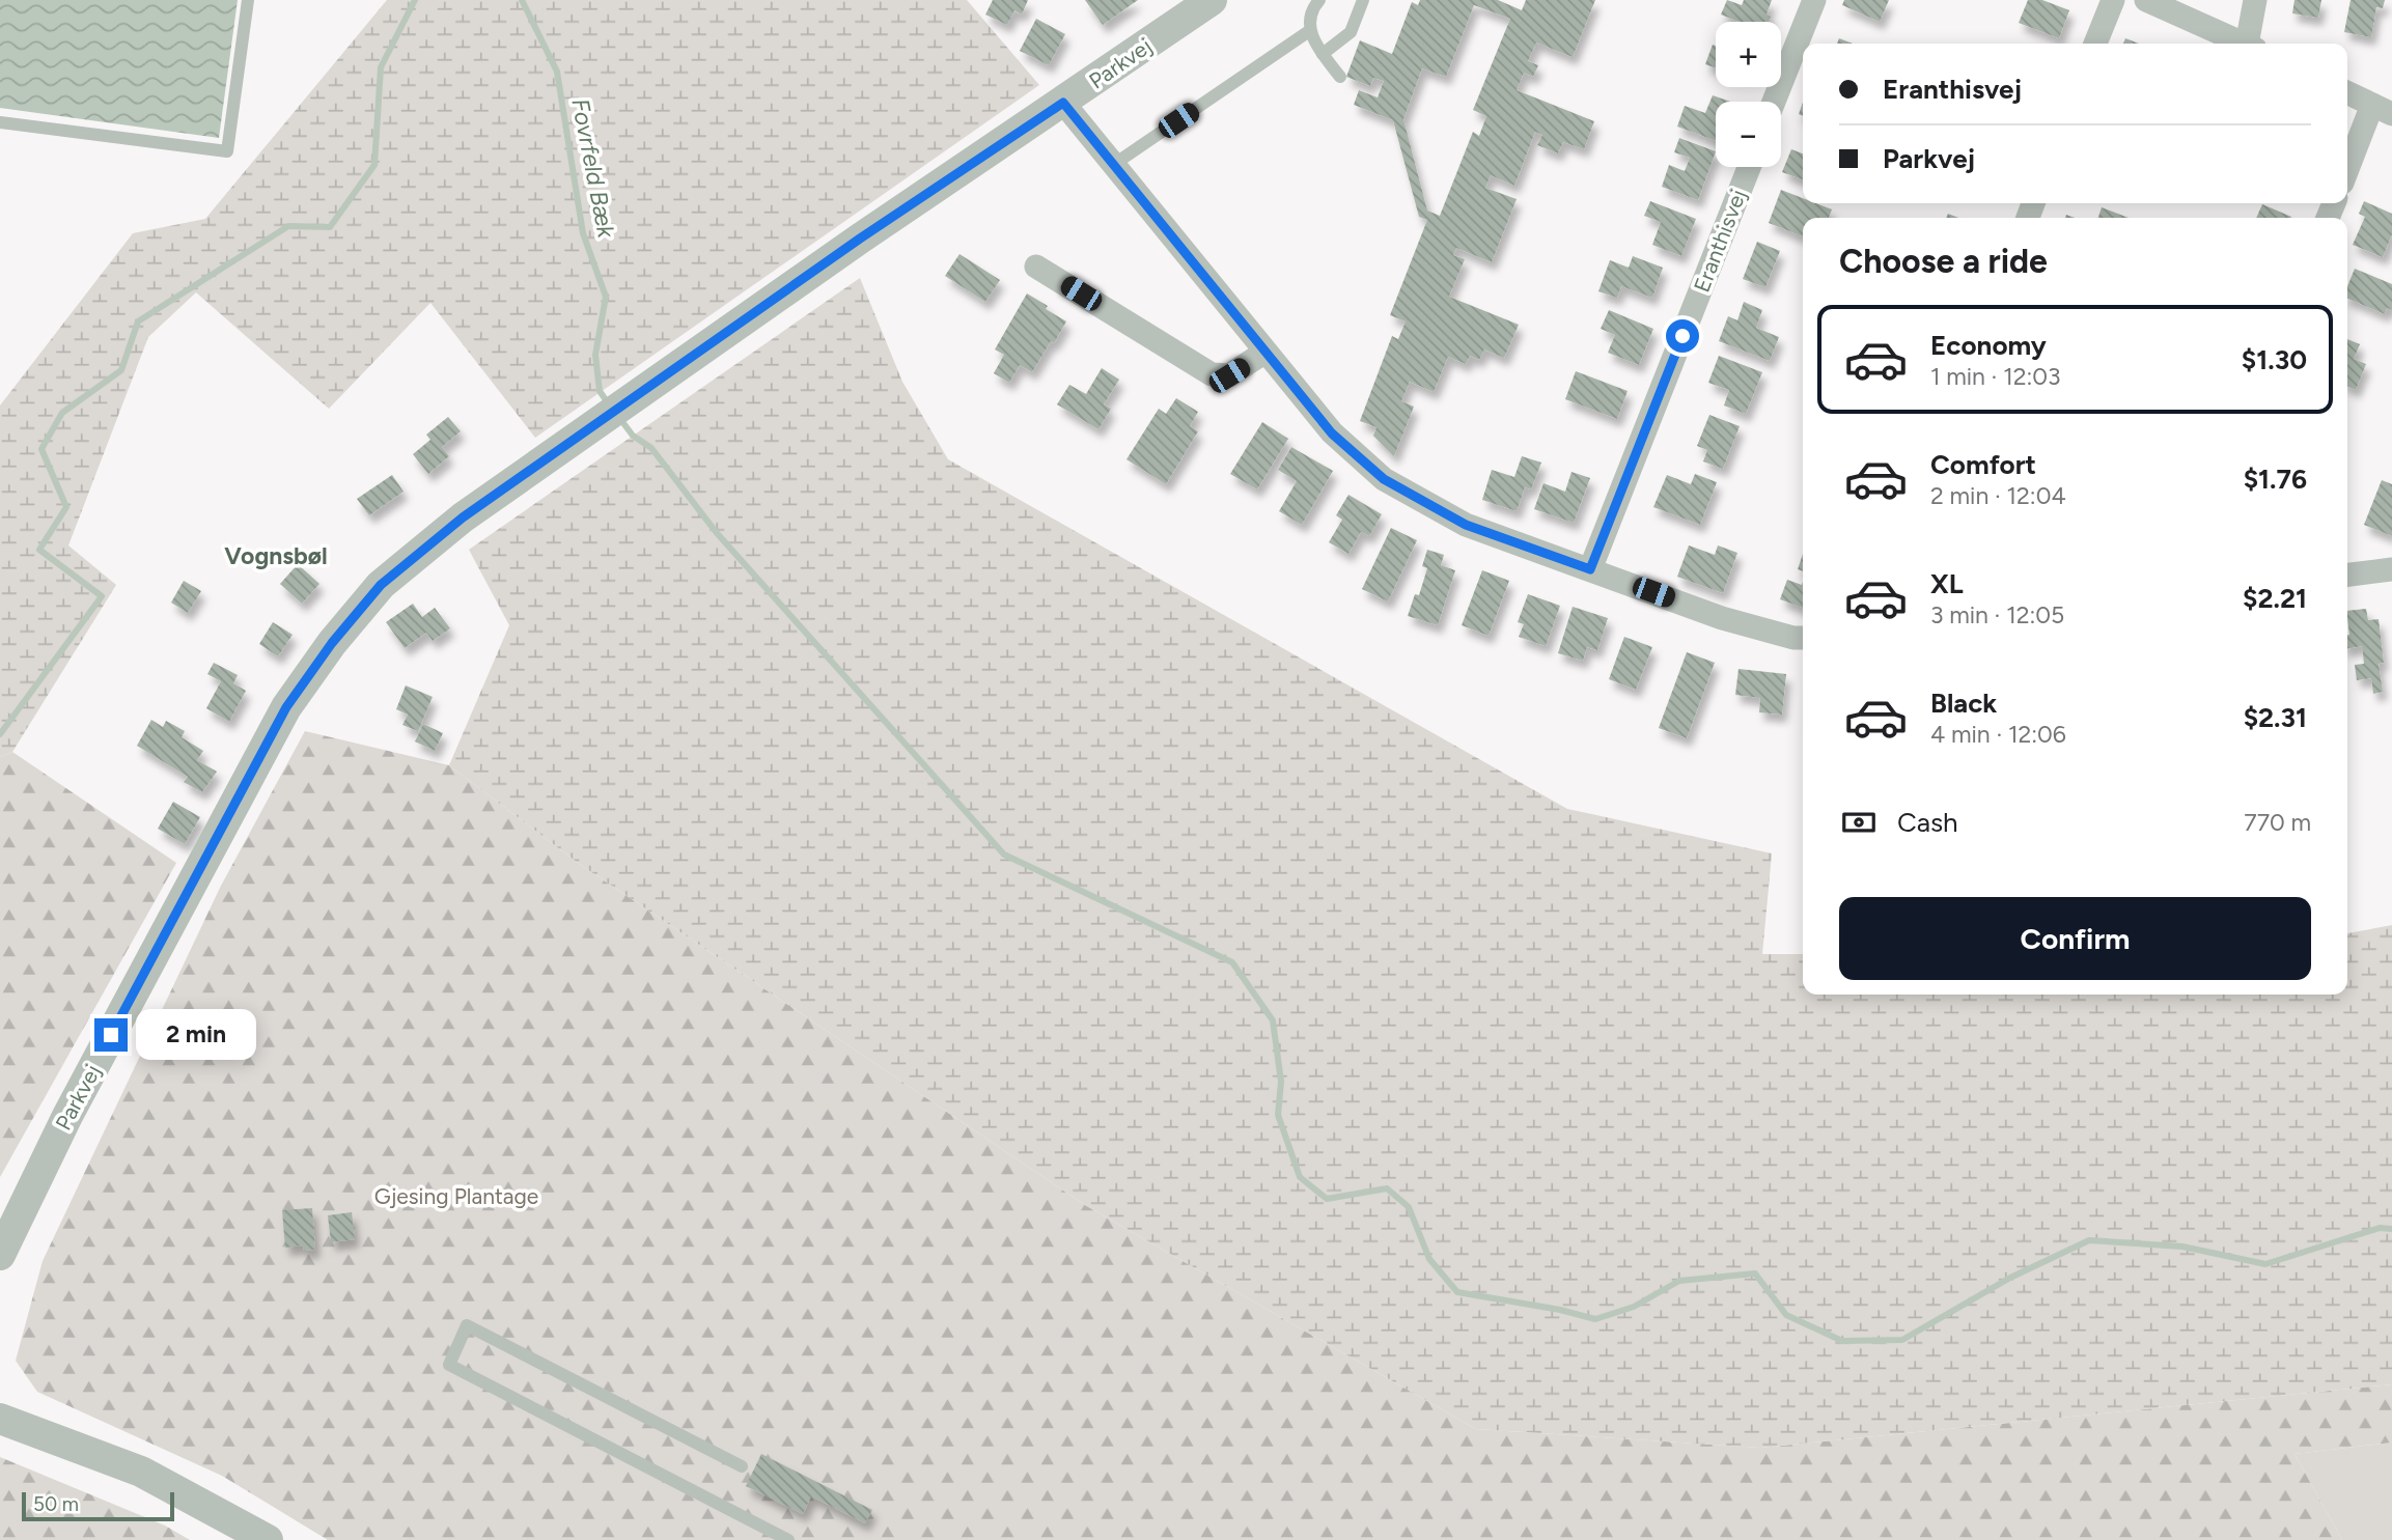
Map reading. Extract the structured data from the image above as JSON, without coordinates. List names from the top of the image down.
{
  "streets": {
    "street": ["Parkvej", "Eranthisvej"]
  },
  "districts": ["Vognsbøl"],
  "water": ["Fovrfeld Bæk"],
  "parks": ["Gjesing Plantage"],
  "scale_bar": "50 m",
  "page": {
    "map_buttons": ["+", "−"],
    "banner": ["Eranthisvej", "Parkvej"],
    "heading": "Choose a ride",
    "list": [
      {
        "name": "Economy",
        "note": "1 min · 12:03",
        "value": "$1.30"
      },
      {
        "name": "Comfort",
        "note": "2 min · 12:04",
        "value": "$1.76"
      },
      {
        "name": "XL",
        "note": "3 min · 12:05",
        "value": "$2.21"
      },
      {
        "name": "Black",
        "note": "4 min · 12:06",
        "value": "$2.31"
      }
    ],
    "pay": ["Cash", "770 m"],
    "buttons": "Confirm",
    "bubble": "2 min",
    "scale": "50 m"
  }
}
